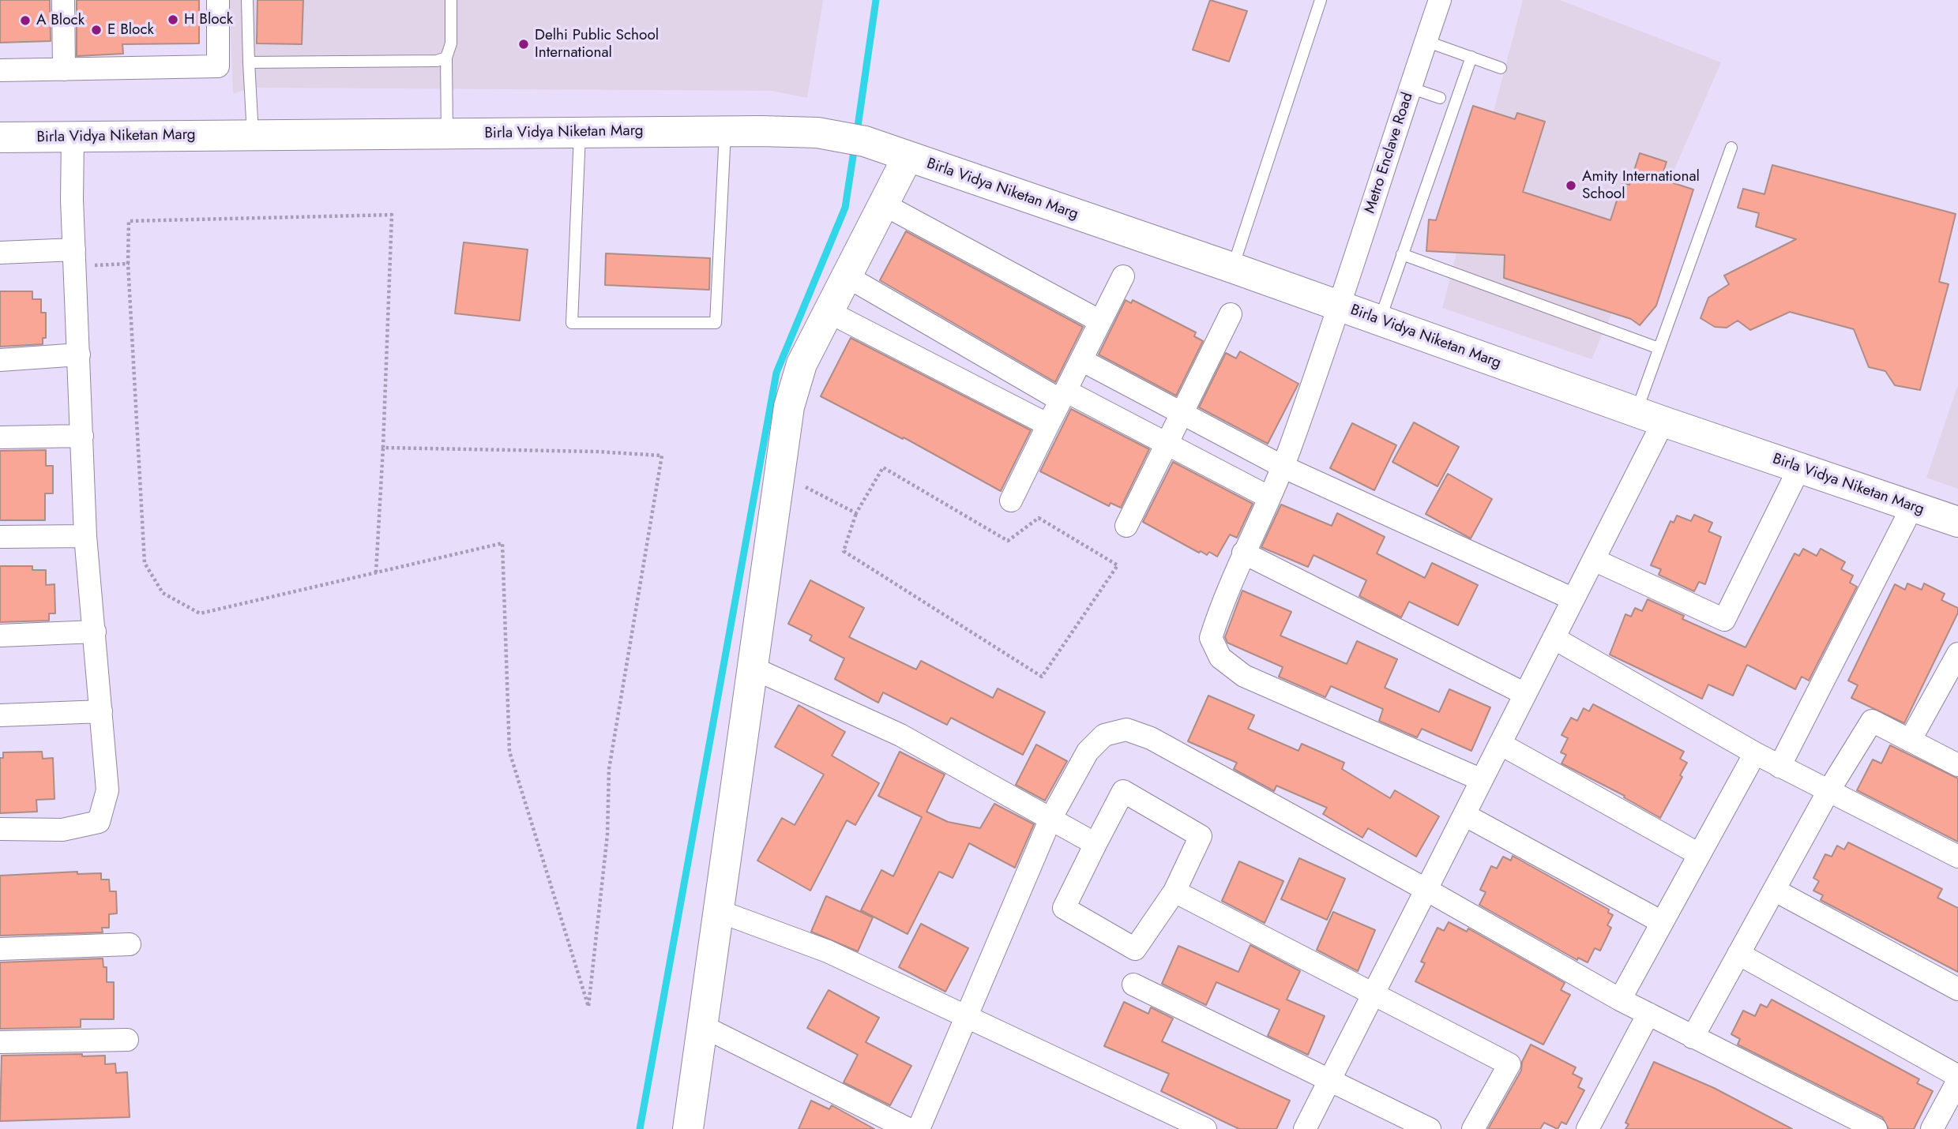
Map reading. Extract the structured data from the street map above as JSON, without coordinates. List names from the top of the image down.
{
  "streets": {
    "street": ["Birla Vidya Niketan Marg", "Metro Enclave Road"]
  },
  "crossings": [
    ["Birla Vidya Niketan Marg", "Metro Enclave Road"]
  ],
  "places": [
    "H Block",
    "A Block",
    "E Block",
    "Delhi Public School International",
    "Amity International School"
  ]
}
